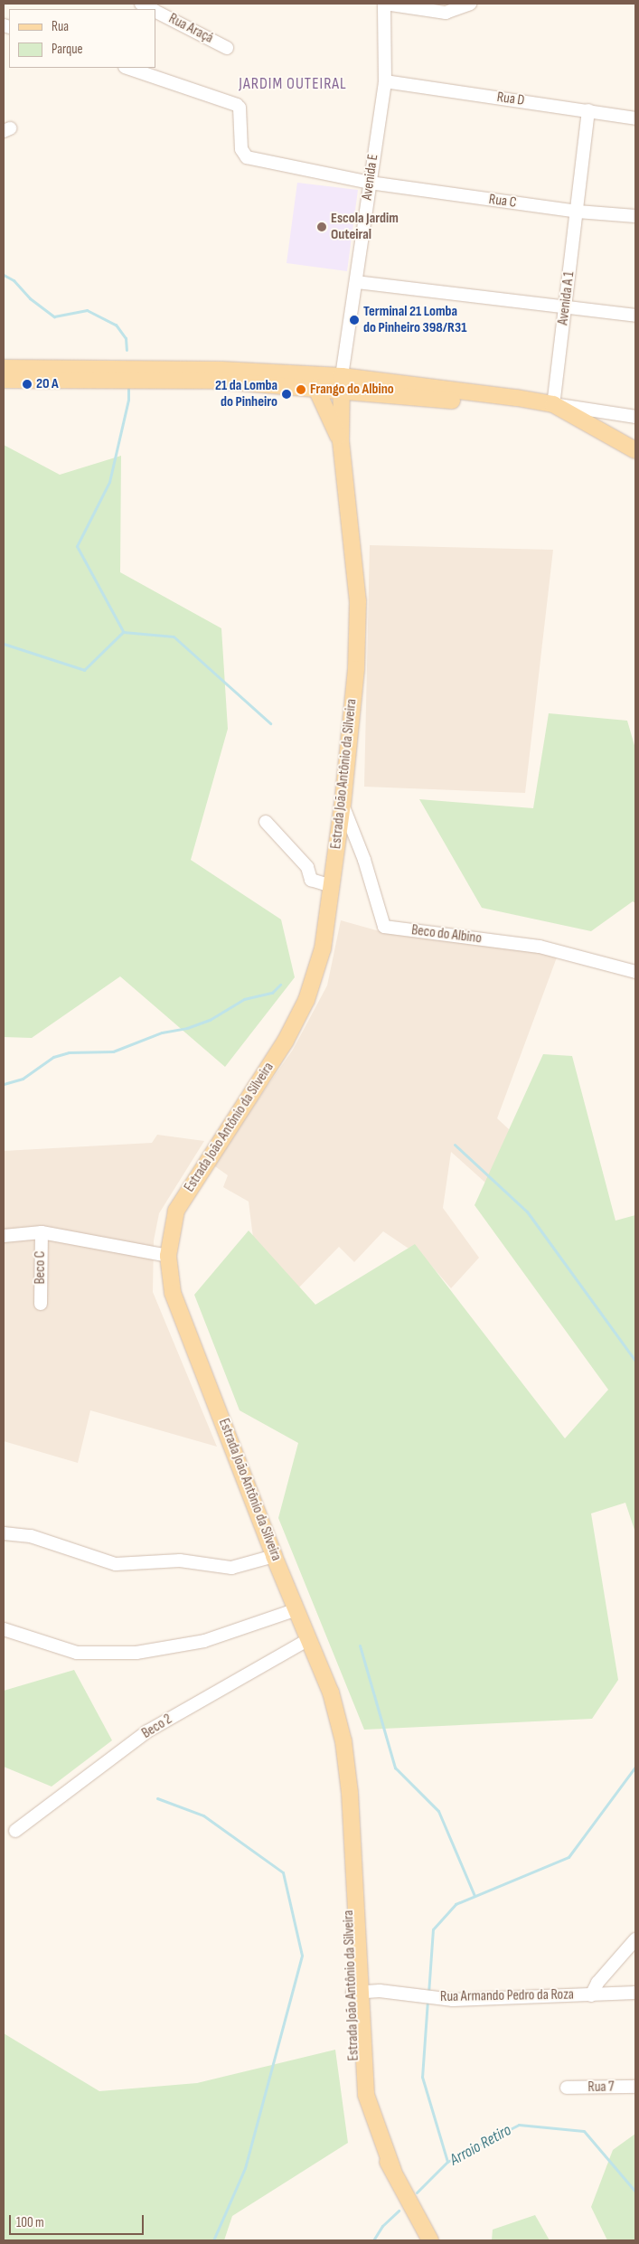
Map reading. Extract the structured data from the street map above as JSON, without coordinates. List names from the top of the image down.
{
  "streets": {
    "main road": ["Estrada João Antônio da Silveira"],
    "street": [
      "Rua Araçá",
      "Rua D",
      "Avenida E",
      "Rua C",
      "Avenida A 1",
      "Beco do Albino",
      "Beco C",
      "Beco 2",
      "Rua Armando Pedro da Roza",
      "Rua 7"
    ]
  },
  "crossings": [
    ["Rua D", "Avenida E"],
    ["Rua D", "Avenida A 1"],
    ["Avenida E", "Rua C"],
    ["Avenida E", "Estrada João Antônio da Silveira"],
    ["Rua C", "Avenida A 1"],
    ["Estrada João Antônio da Silveira", "Beco do Albino"],
    ["Estrada João Antônio da Silveira", "Beco 2"],
    ["Estrada João Antônio da Silveira", "Rua Armando Pedro da Roza"]
  ],
  "districts": ["JARDIM OUTEIRAL"],
  "water": ["Arroio Retiro"],
  "places": [
    "Escola Jardim Outeiral",
    "Terminal 21 Lomba do Pinheiro 398/R31",
    "20 A",
    "Frango do Albino",
    "21 da Lomba do Pinheiro"
  ],
  "legend": ["Rua", "Parque"],
  "scale_bar": "100 m"
}
